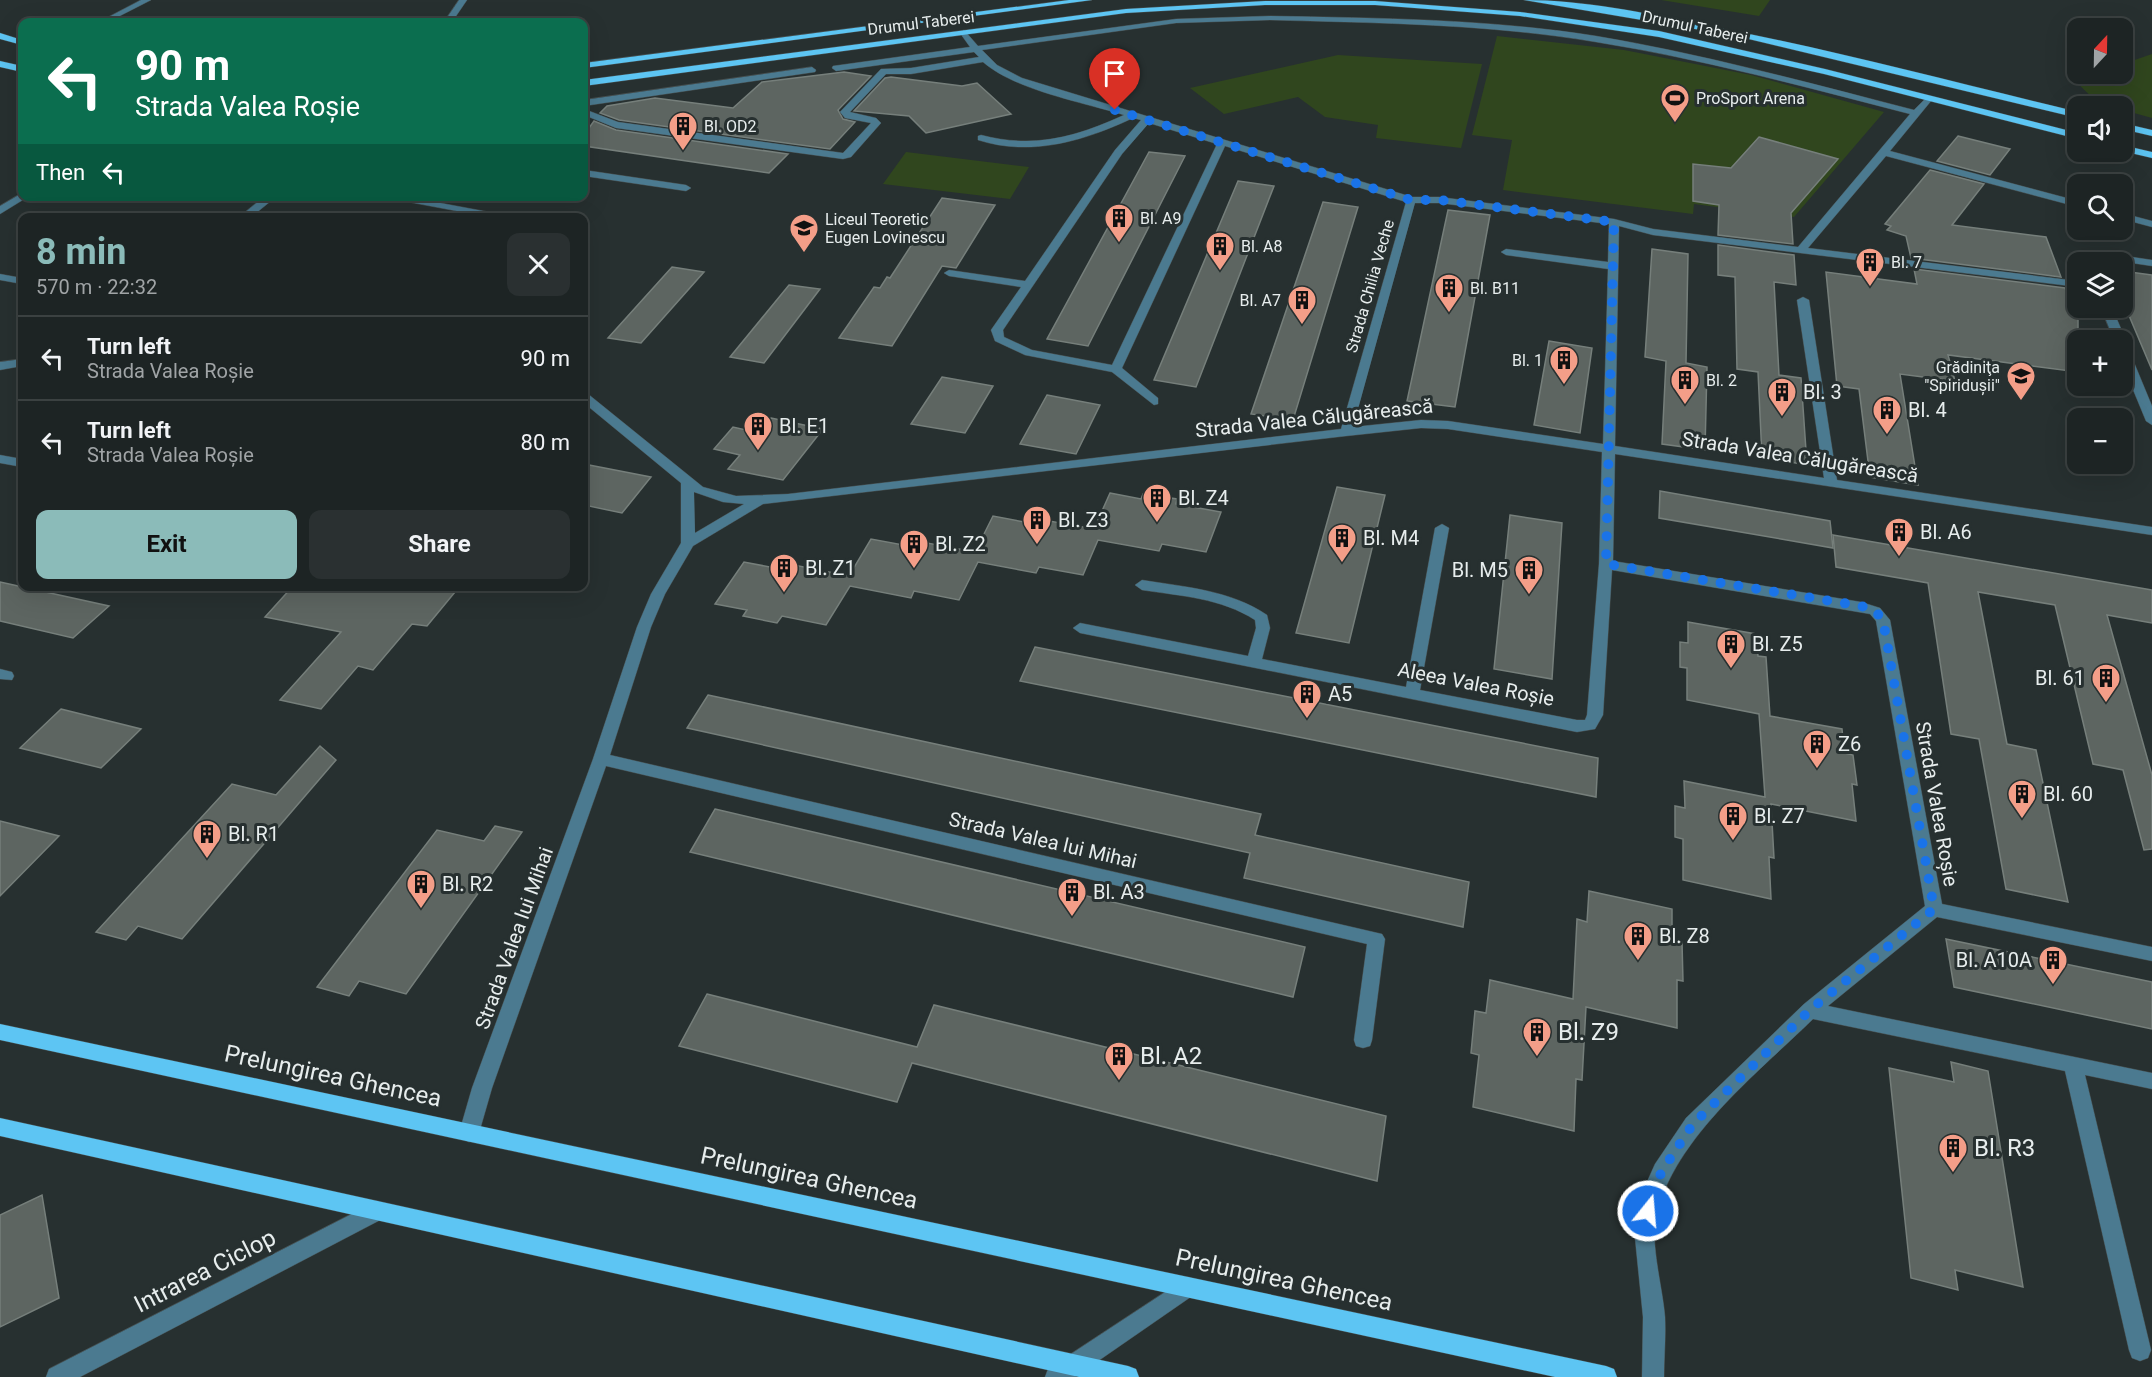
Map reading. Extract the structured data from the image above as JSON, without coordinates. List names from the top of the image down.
{
  "streets": {
    "main road": ["Drumul Taberei", "Prelungirea Ghencea"],
    "street": [
      "Strada Chilia Veche",
      "Strada Valea Călugărească",
      "Aleea Valea Roșie",
      "Strada Valea Roșie",
      "Strada Valea lui Mihai",
      "Intrarea Ciclop"
    ]
  },
  "crossings": [
    ["Drumul Taberei", "Strada Chilia Veche"],
    ["Strada Chilia Veche", "Strada Valea Călugărească"],
    ["Strada Valea Călugărească", "Aleea Valea Roșie"],
    ["Strada Valea Călugărească", "Strada Valea lui Mihai"],
    ["Aleea Valea Roșie", "Strada Valea Roșie"],
    ["Strada Valea lui Mihai", "Prelungirea Ghencea"]
  ],
  "places": {
    "sports": ["ProSport Arena"],
    "building": [
      "Bl. OD2",
      "Bl. A9",
      "Bl. A8",
      "Bl. 7",
      "Bl. B11",
      "Bl. A7",
      "Bl. 1",
      "Bl. 2",
      "Bl. 3",
      "Bl. 4",
      "Bl. E1",
      "Bl. Z4",
      "Bl. Z3",
      "Bl. A6",
      "Bl. M4",
      "Bl. Z2",
      "Bl. Z1",
      "Bl. M5",
      "Bl. Z5",
      "Bl. 61",
      "A5",
      "Z6",
      "Bl. 60",
      "Bl. Z7",
      "Bl. R1",
      "Bl. R2",
      "Bl. A3",
      "Bl. Z8",
      "Bl. A10A",
      "Bl. Z9",
      "Bl. A2",
      "Bl. R3"
    ],
    "school or university": ["Liceul Teoretic Eugen Lovinescu", "Grădiniţa \"Spiridușii\""]
  },
  "north": "top",
  "page": {
    "map_buttons": ["+", "−"],
    "turn": ["90 m", "Strada Valea Roșie"],
    "then": "Then",
    "heading": ["8 min", "570 m · 22:32"],
    "list": [
      {
        "name": "Turn left",
        "note": "Strada Valea Roșie",
        "value": "90 m"
      },
      {
        "name": "Turn left",
        "note": "Strada Valea Roșie",
        "value": "80 m"
      }
    ],
    "buttons": ["Exit", "Share"]
  }
}
